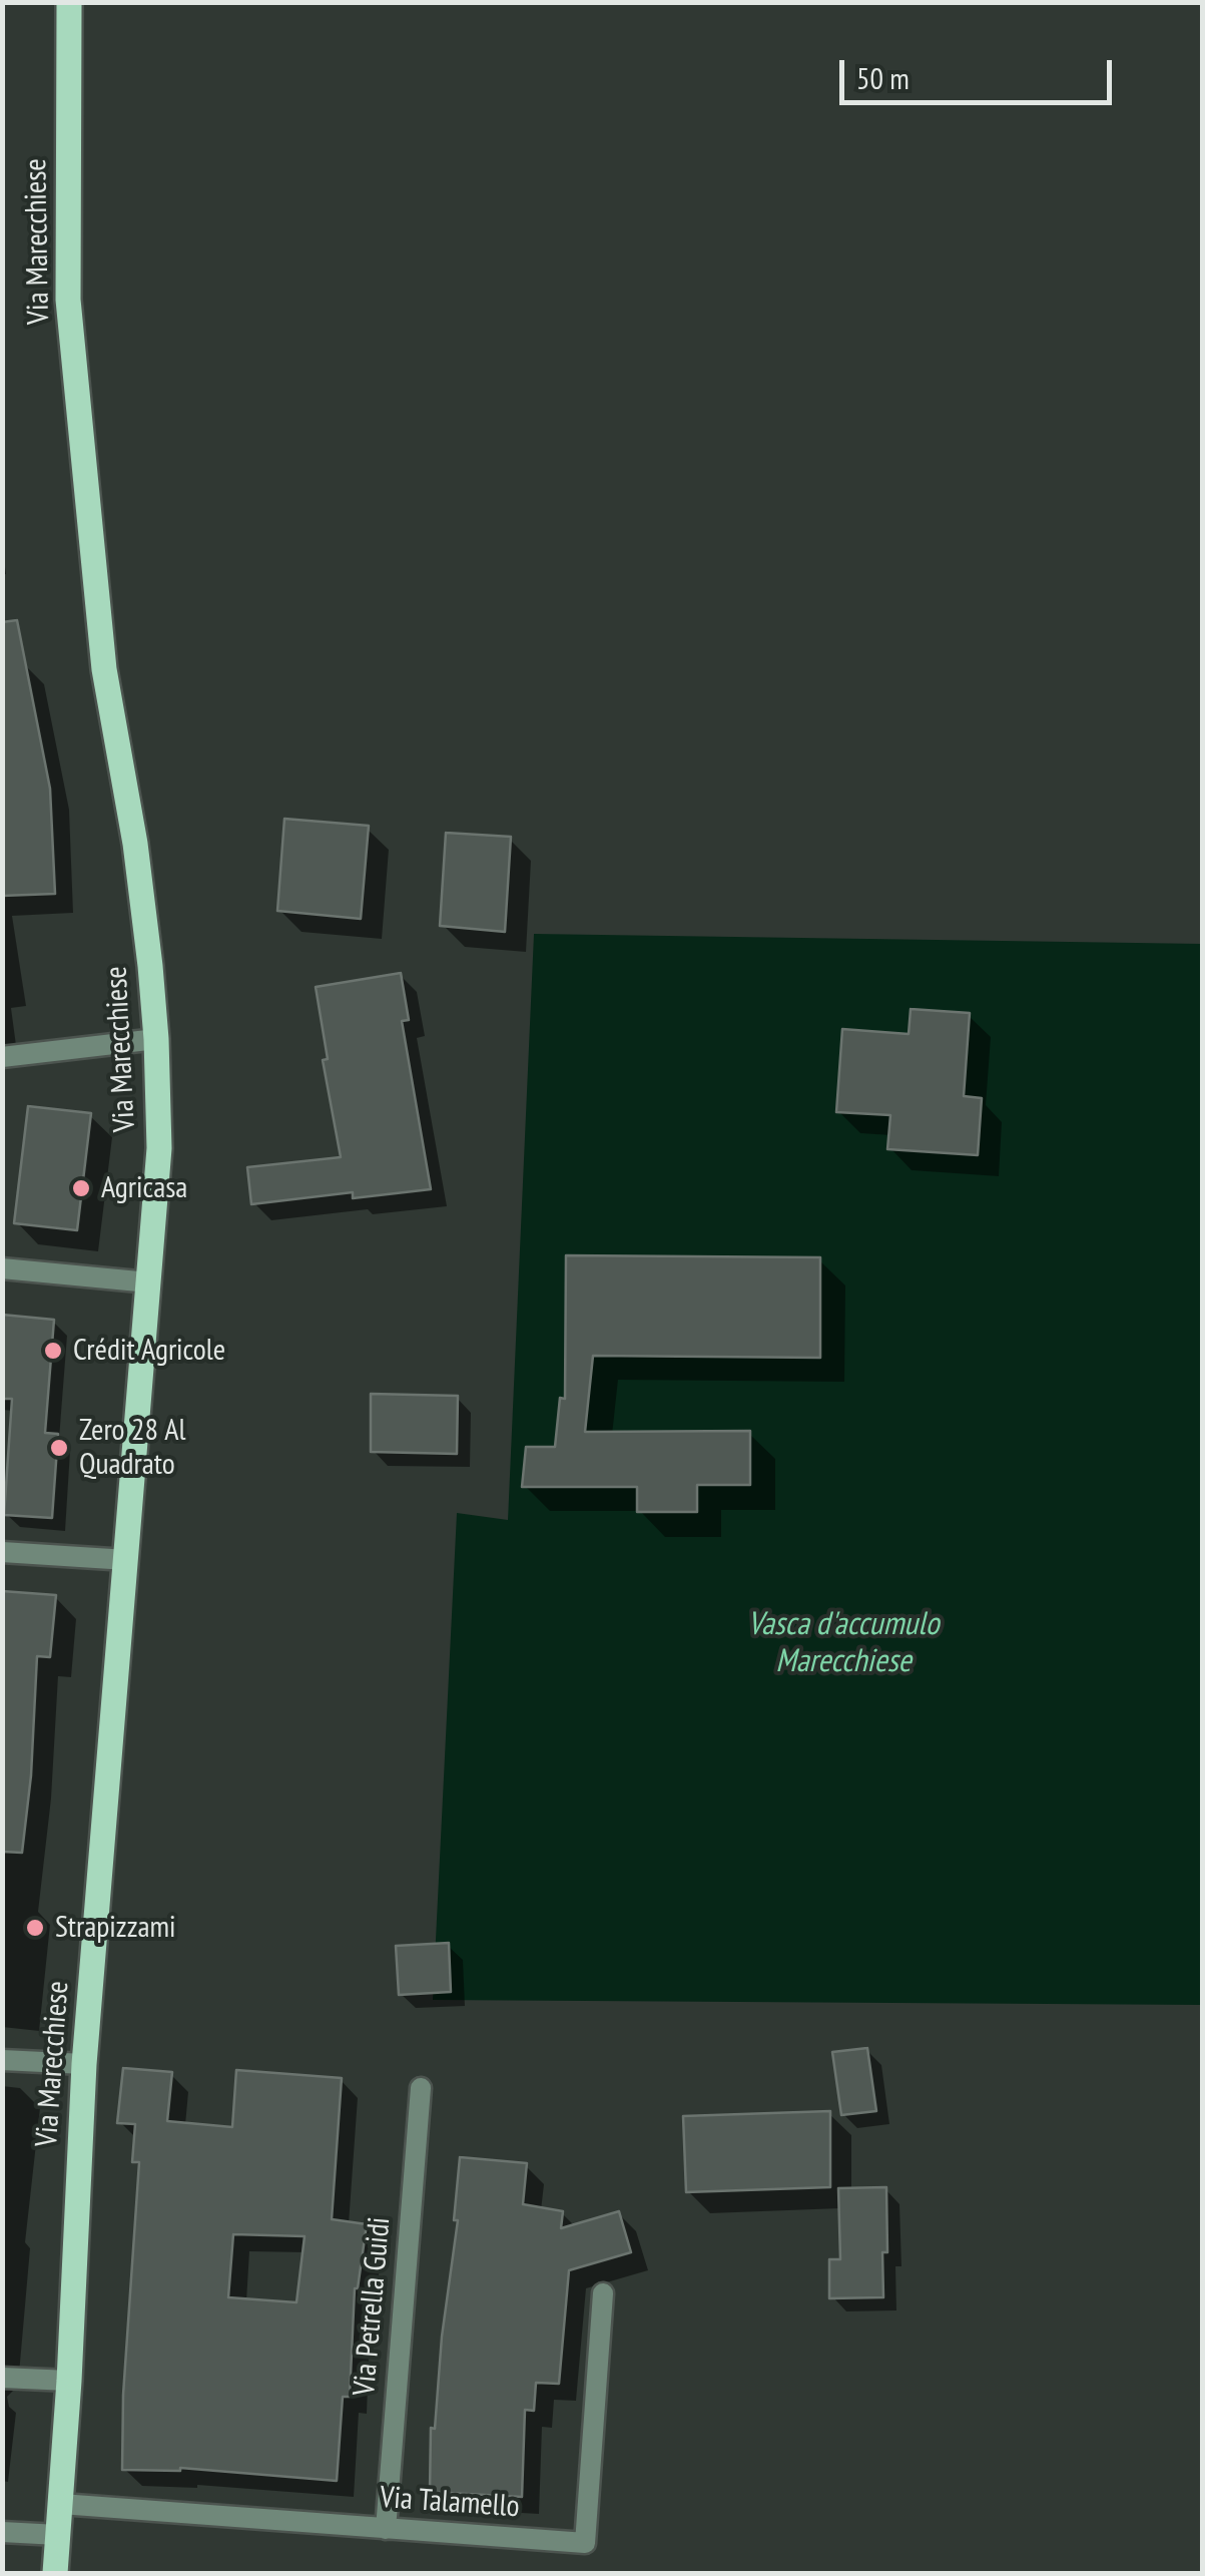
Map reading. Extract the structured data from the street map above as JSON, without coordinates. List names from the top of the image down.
{
  "streets": {
    "main road": ["Via Marecchiese"],
    "street": ["Via Petrella Guidi", "Via Talamello"]
  },
  "crossings": [
    ["Via Marecchiese", "Via Talamello"],
    ["Via Petrella Guidi", "Via Talamello"]
  ],
  "water": ["Vasca d'accumulo Marecchiese"],
  "places": [
    "Agricasa",
    "Crédit Agricole",
    "Zero 28 Al Quadrato",
    "Strapizzami"
  ],
  "scale_bar": "50 m"
}
